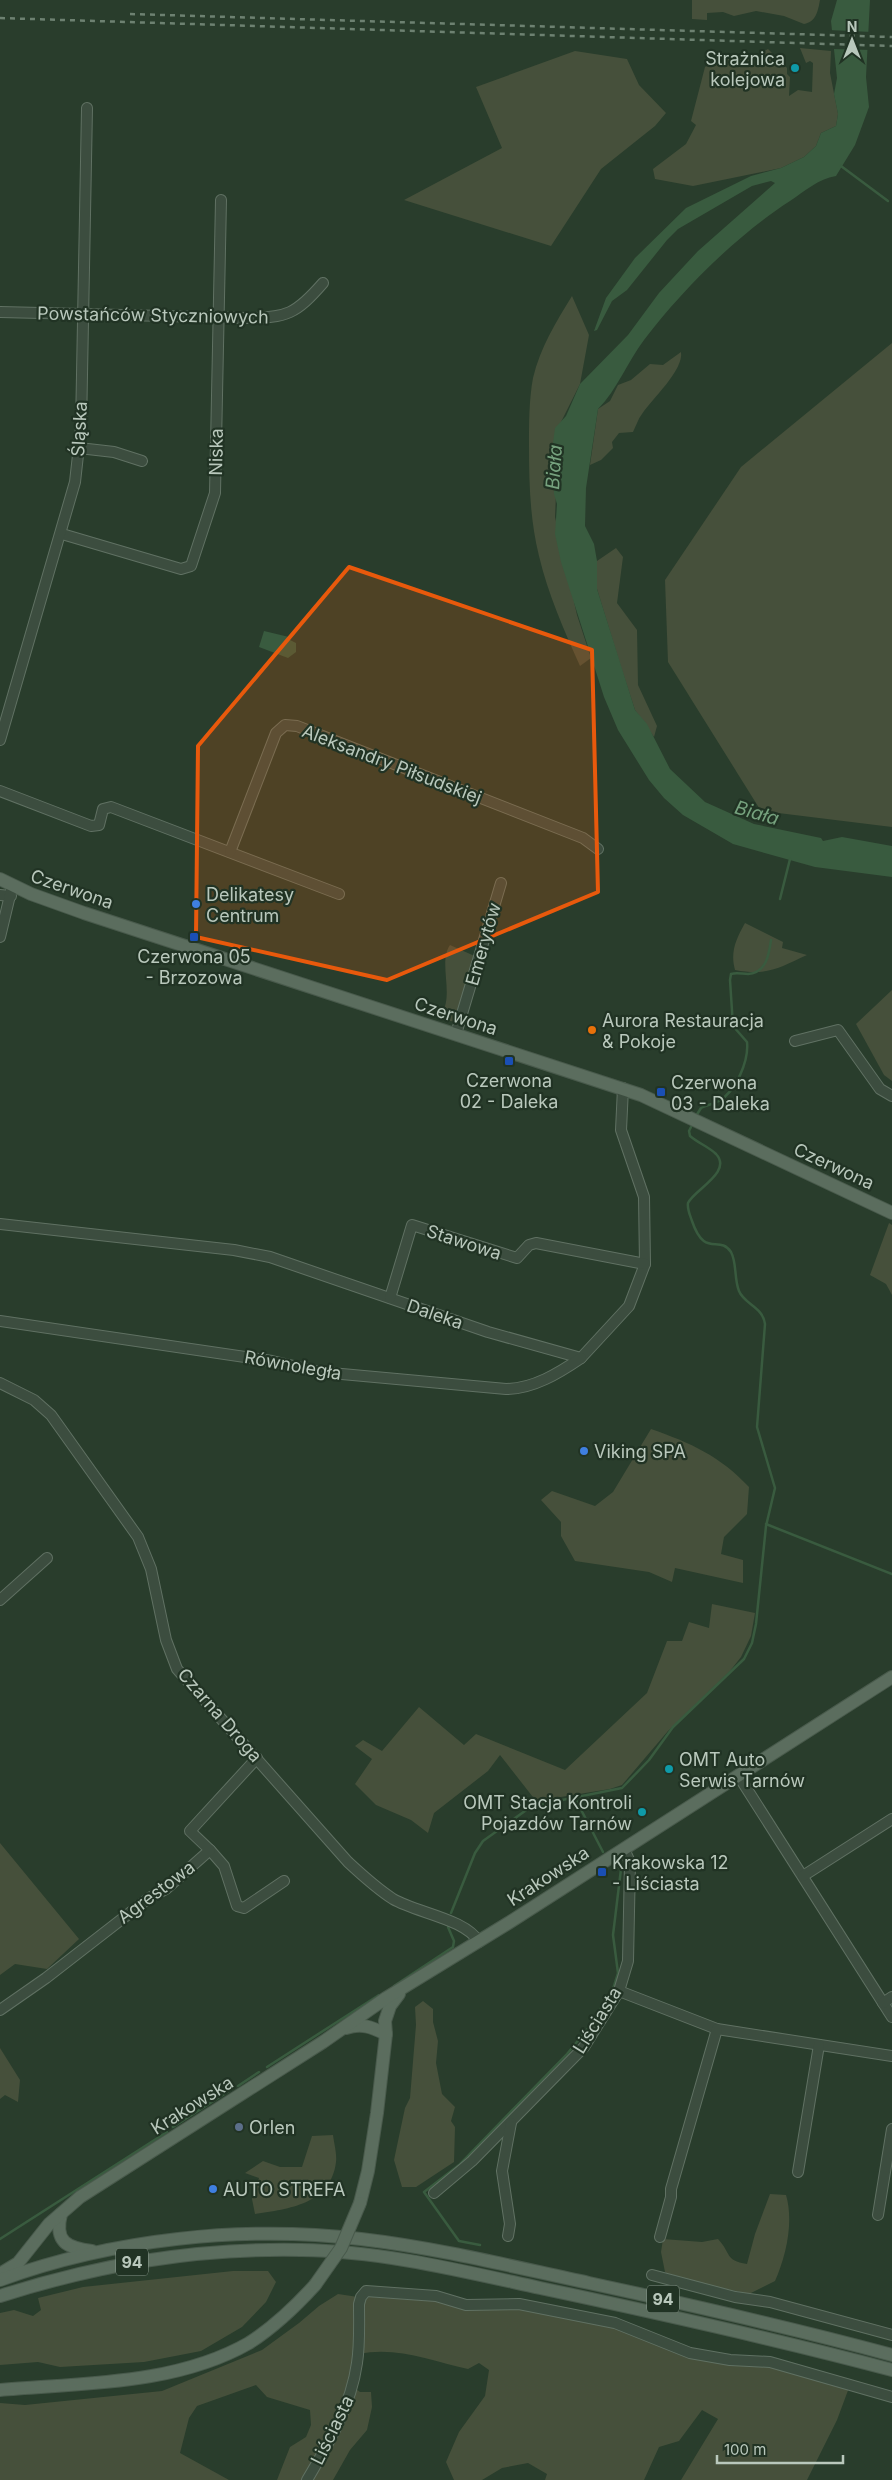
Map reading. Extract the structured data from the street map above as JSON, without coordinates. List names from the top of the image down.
{
  "streets": {
    "main road": ["Czerwona", "Krakowska", "94"],
    "street": [
      "Powstańców Styczniowych",
      "Śląska",
      "Niska",
      "Aleksandry Piłsudskiej",
      "Emerytów",
      "Stawowa",
      "Daleka",
      "Równoległa",
      "Czarna Droga",
      "Agrestowa",
      "Liściasta"
    ]
  },
  "crossings": [
    ["Powstańców Styczniowych", "Śląska"],
    ["Powstańców Styczniowych", "Niska"],
    ["Śląska", "Niska"],
    ["Czerwona", "Emerytów"],
    ["Stawowa", "Daleka"],
    ["Daleka", "Równoległa"],
    ["Czarna Droga", "Krakowska"],
    ["Czarna Droga", "Agrestowa"],
    ["Krakowska", "Liściasta"]
  ],
  "water": ["Biała"],
  "places": {
    "other": [
      "Strażnica kolejowa",
      "Delikatesy Centrum",
      "Aurora Restauracja & Pokoje",
      "Viking SPA",
      "OMT Auto Serwis Tarnów",
      "OMT Stacja Kontroli Pojazdów Tarnów",
      "Orlen",
      "AUTO STREFA"
    ],
    "transit": [
      "Czerwona 05 - Brzozowa",
      "Czerwona 02 - Daleka",
      "Czerwona 03 - Daleka",
      "Krakowska 12 - Liściasta"
    ]
  },
  "scale_bar": "100 m",
  "north": "top"
}
